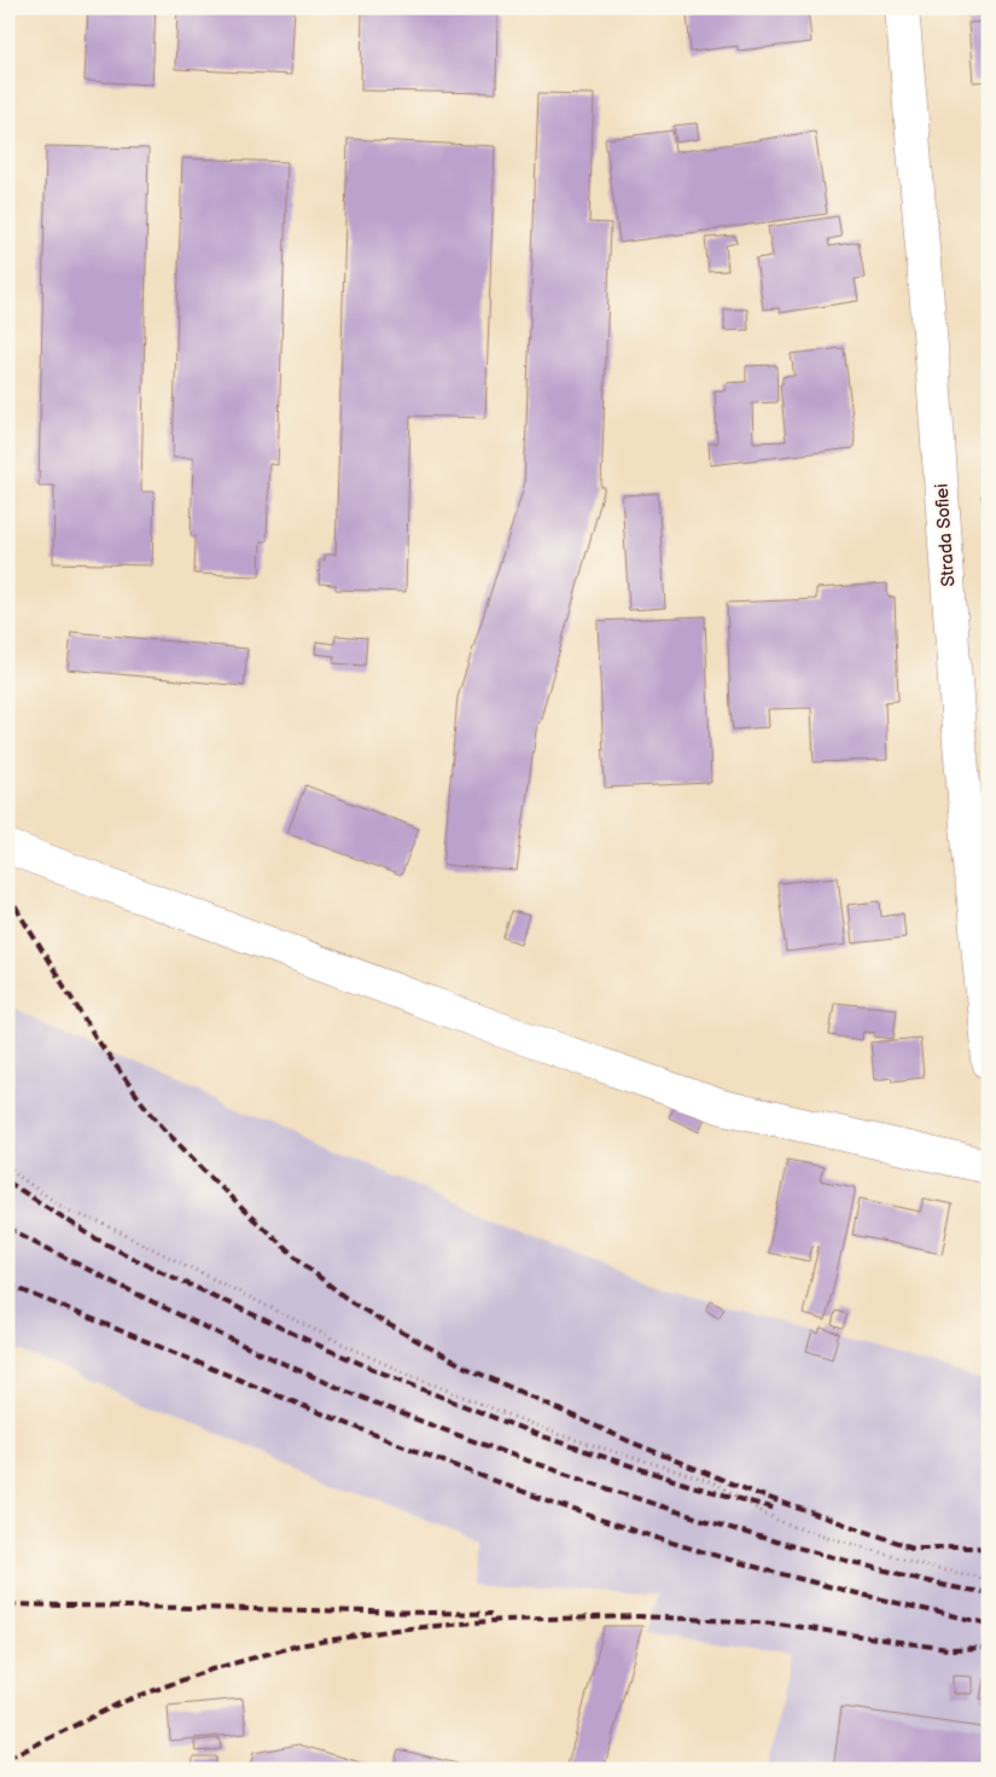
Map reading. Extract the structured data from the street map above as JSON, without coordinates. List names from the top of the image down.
{
  "streets": {
    "street": ["Strada Sofiei"]
  }
}
